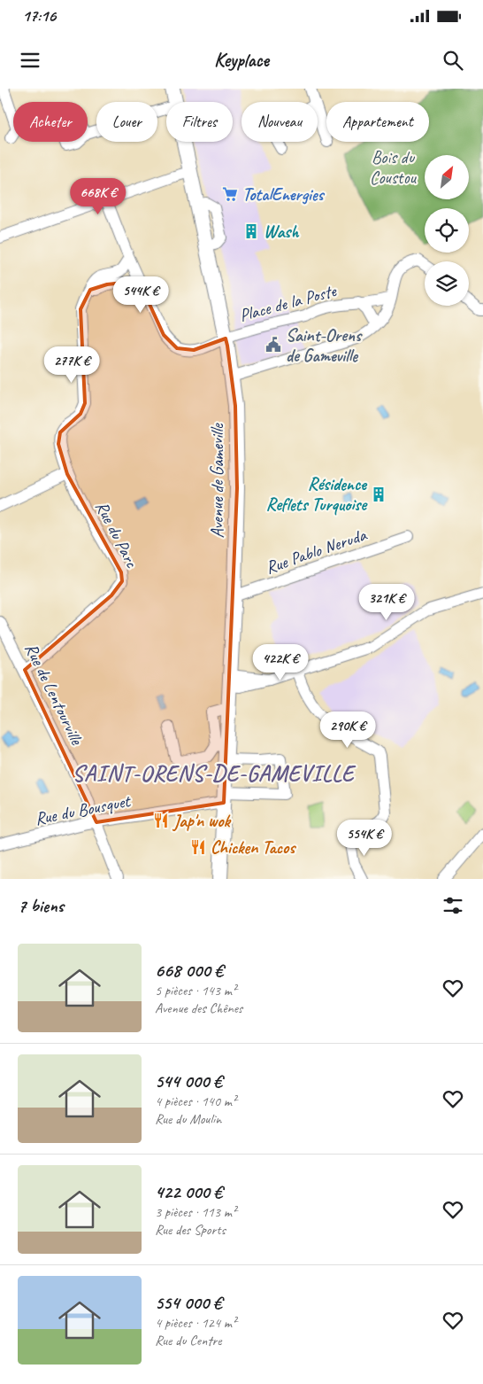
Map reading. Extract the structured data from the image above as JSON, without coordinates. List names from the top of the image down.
{
  "streets": {
    "main road": ["Avenue de Gameville"],
    "street": [
      "Place de la Poste",
      "Rue du Parc",
      "Rue Pablo Neruda",
      "Rue de Lentourville",
      "Rue du Bousquet"
    ]
  },
  "crossings": [
    ["Place de la Poste", "Avenue de Gameville"],
    ["Avenue de Gameville", "Rue Pablo Neruda"],
    ["Avenue de Gameville", "Rue du Bousquet"],
    ["Rue du Parc", "Rue de Lentourville"],
    ["Rue de Lentourville", "Rue du Bousquet"]
  ],
  "districts": ["SAINT-ORENS-DE-GAMEVILLE"],
  "parks": ["Bois du Coustou"],
  "places": {
    "supermarket": ["TotalEnergies"],
    "building": ["Wash", "Résidence Reflets Turquoise"],
    "public building": ["Saint-Orens de Gameville"],
    "restaurant": ["Jap'n wok", "Chicken Tacos"]
  },
  "north": "top right",
  "page": {
    "status": "17:16",
    "header": "Keyplace",
    "chip": [
      "Acheter",
      "Louer",
      "Filtres",
      "Nouveau",
      "Appartement"
    ],
    "price": [
      "668K €",
      "544K €",
      "277K €",
      "321K €",
      "422K €",
      "290K €",
      "554K €"
    ],
    "heading": "7 biens",
    "list": [
      {
        "name": "668 000 €",
        "note": "5 pièces · 143 m² · Avenue des Chênes"
      },
      {
        "name": "544 000 €",
        "note": "4 pièces · 140 m² · Rue du Moulin"
      },
      {
        "name": "422 000 €",
        "note": "3 pièces · 113 m² · Rue des Sports"
      },
      {
        "name": "554 000 €",
        "note": "4 pièces · 124 m² · Rue du Centre"
      }
    ]
  }
}
